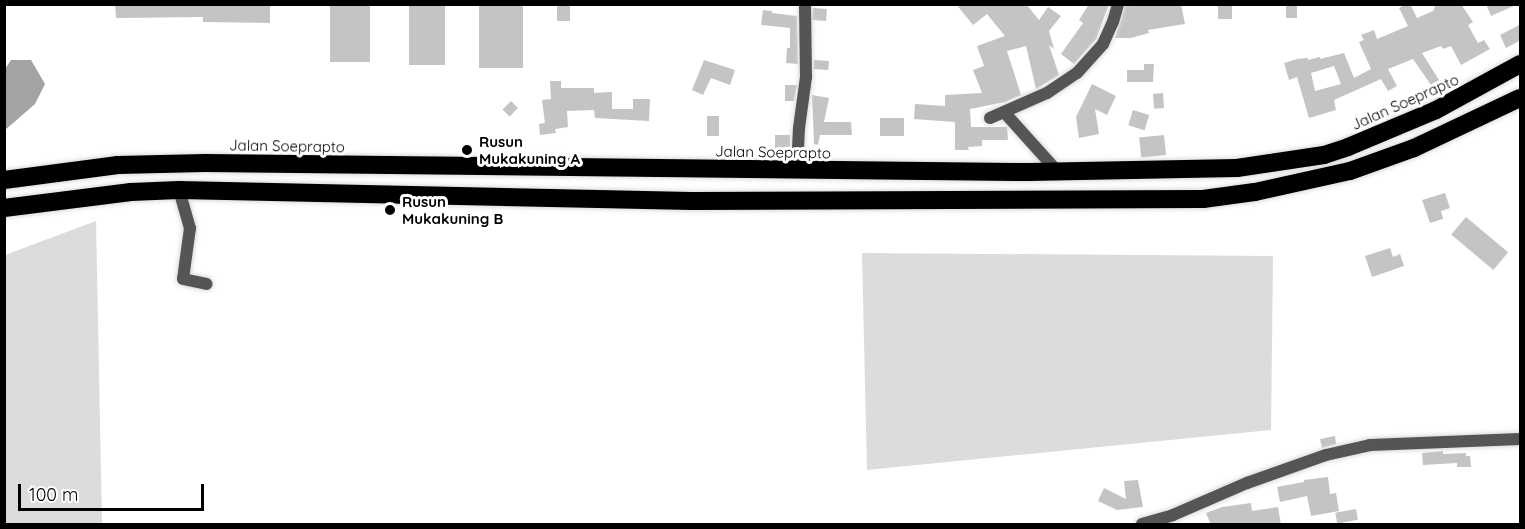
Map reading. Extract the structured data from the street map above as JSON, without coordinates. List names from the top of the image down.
{
  "streets": {
    "highway": ["Jalan Soeprapto"]
  },
  "places": ["Rusun Mukakuning A", "Rusun Mukakuning B"],
  "scale_bar": "100 m"
}
